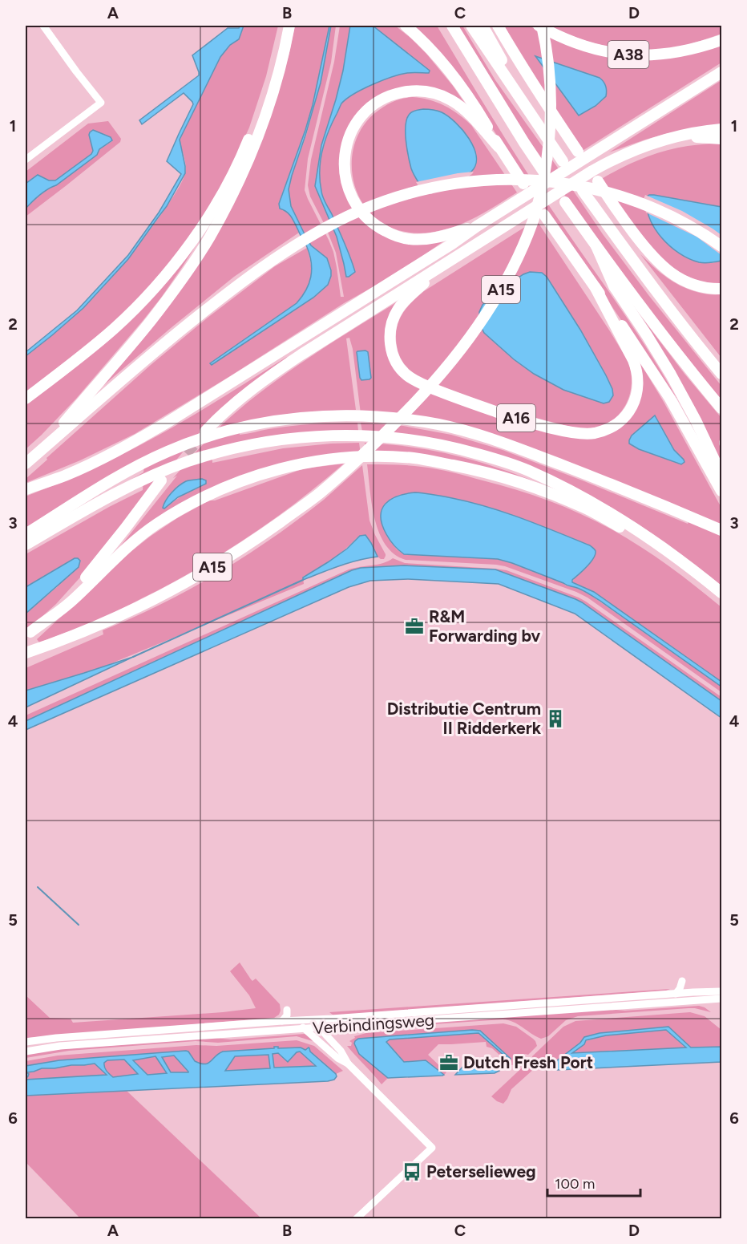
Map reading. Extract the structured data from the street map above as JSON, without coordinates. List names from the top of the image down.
{
  "streets": {
    "highway": ["A38", "A15", "A16"],
    "street": ["Verbindingsweg"]
  },
  "places": {
    "office": ["R&M Forwarding bv", "Dutch Fresh Port"],
    "building": ["Distributie Centrum II Ridderkerk"],
    "bus stop": ["Peterselieweg"]
  },
  "scale_bar": "100 m",
  "grid": {
    "columns": [
      "A",
      "B",
      "C",
      "D"
    ],
    "rows": [
      "1",
      "2",
      "3",
      "4",
      "5",
      "6"
    ]
  }
}
